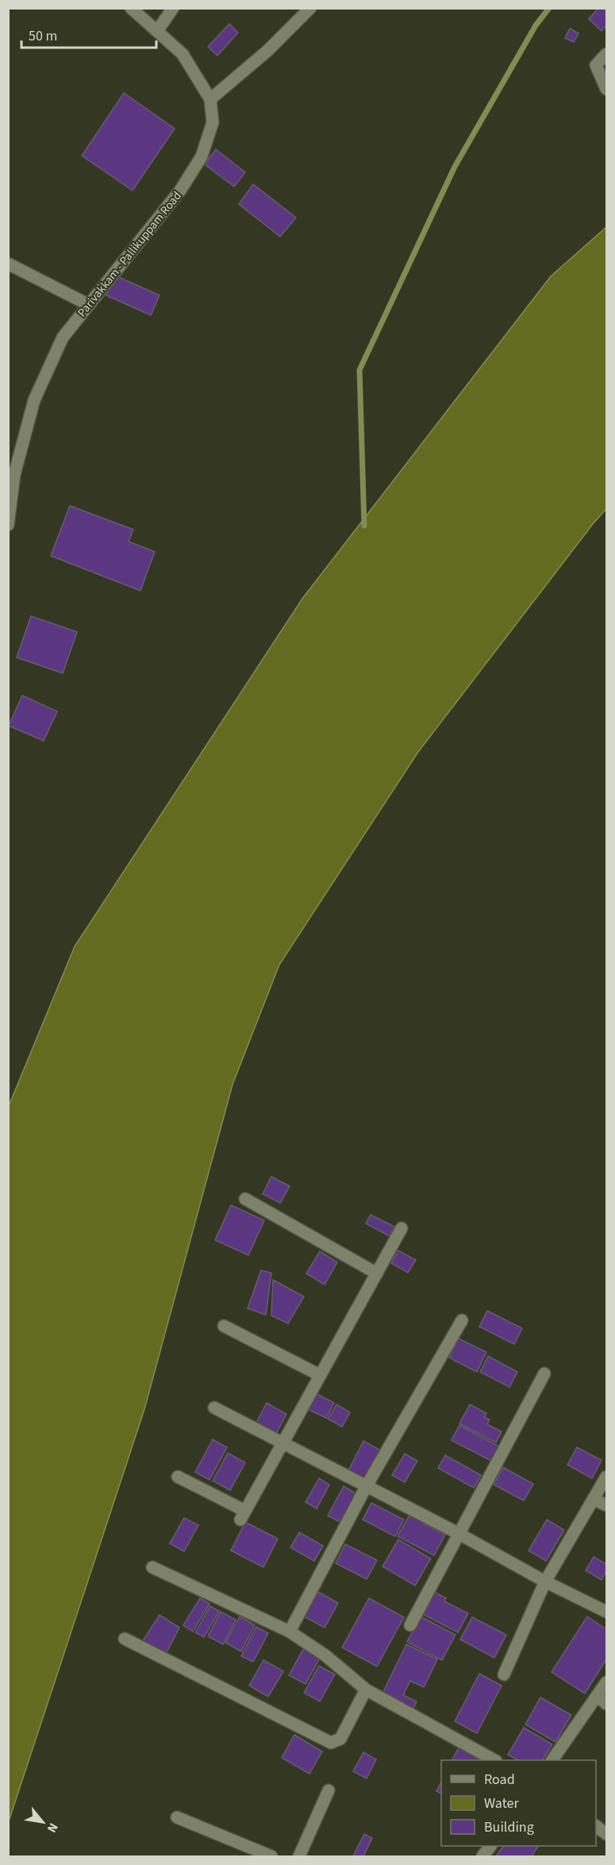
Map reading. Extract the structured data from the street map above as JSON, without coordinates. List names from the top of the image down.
{
  "streets": {
    "street": ["Parivakkam - Pallikuppam Road"]
  },
  "legend": ["Road", "Water", "Building"],
  "scale_bar": "50 m",
  "north": "bottom right"
}
